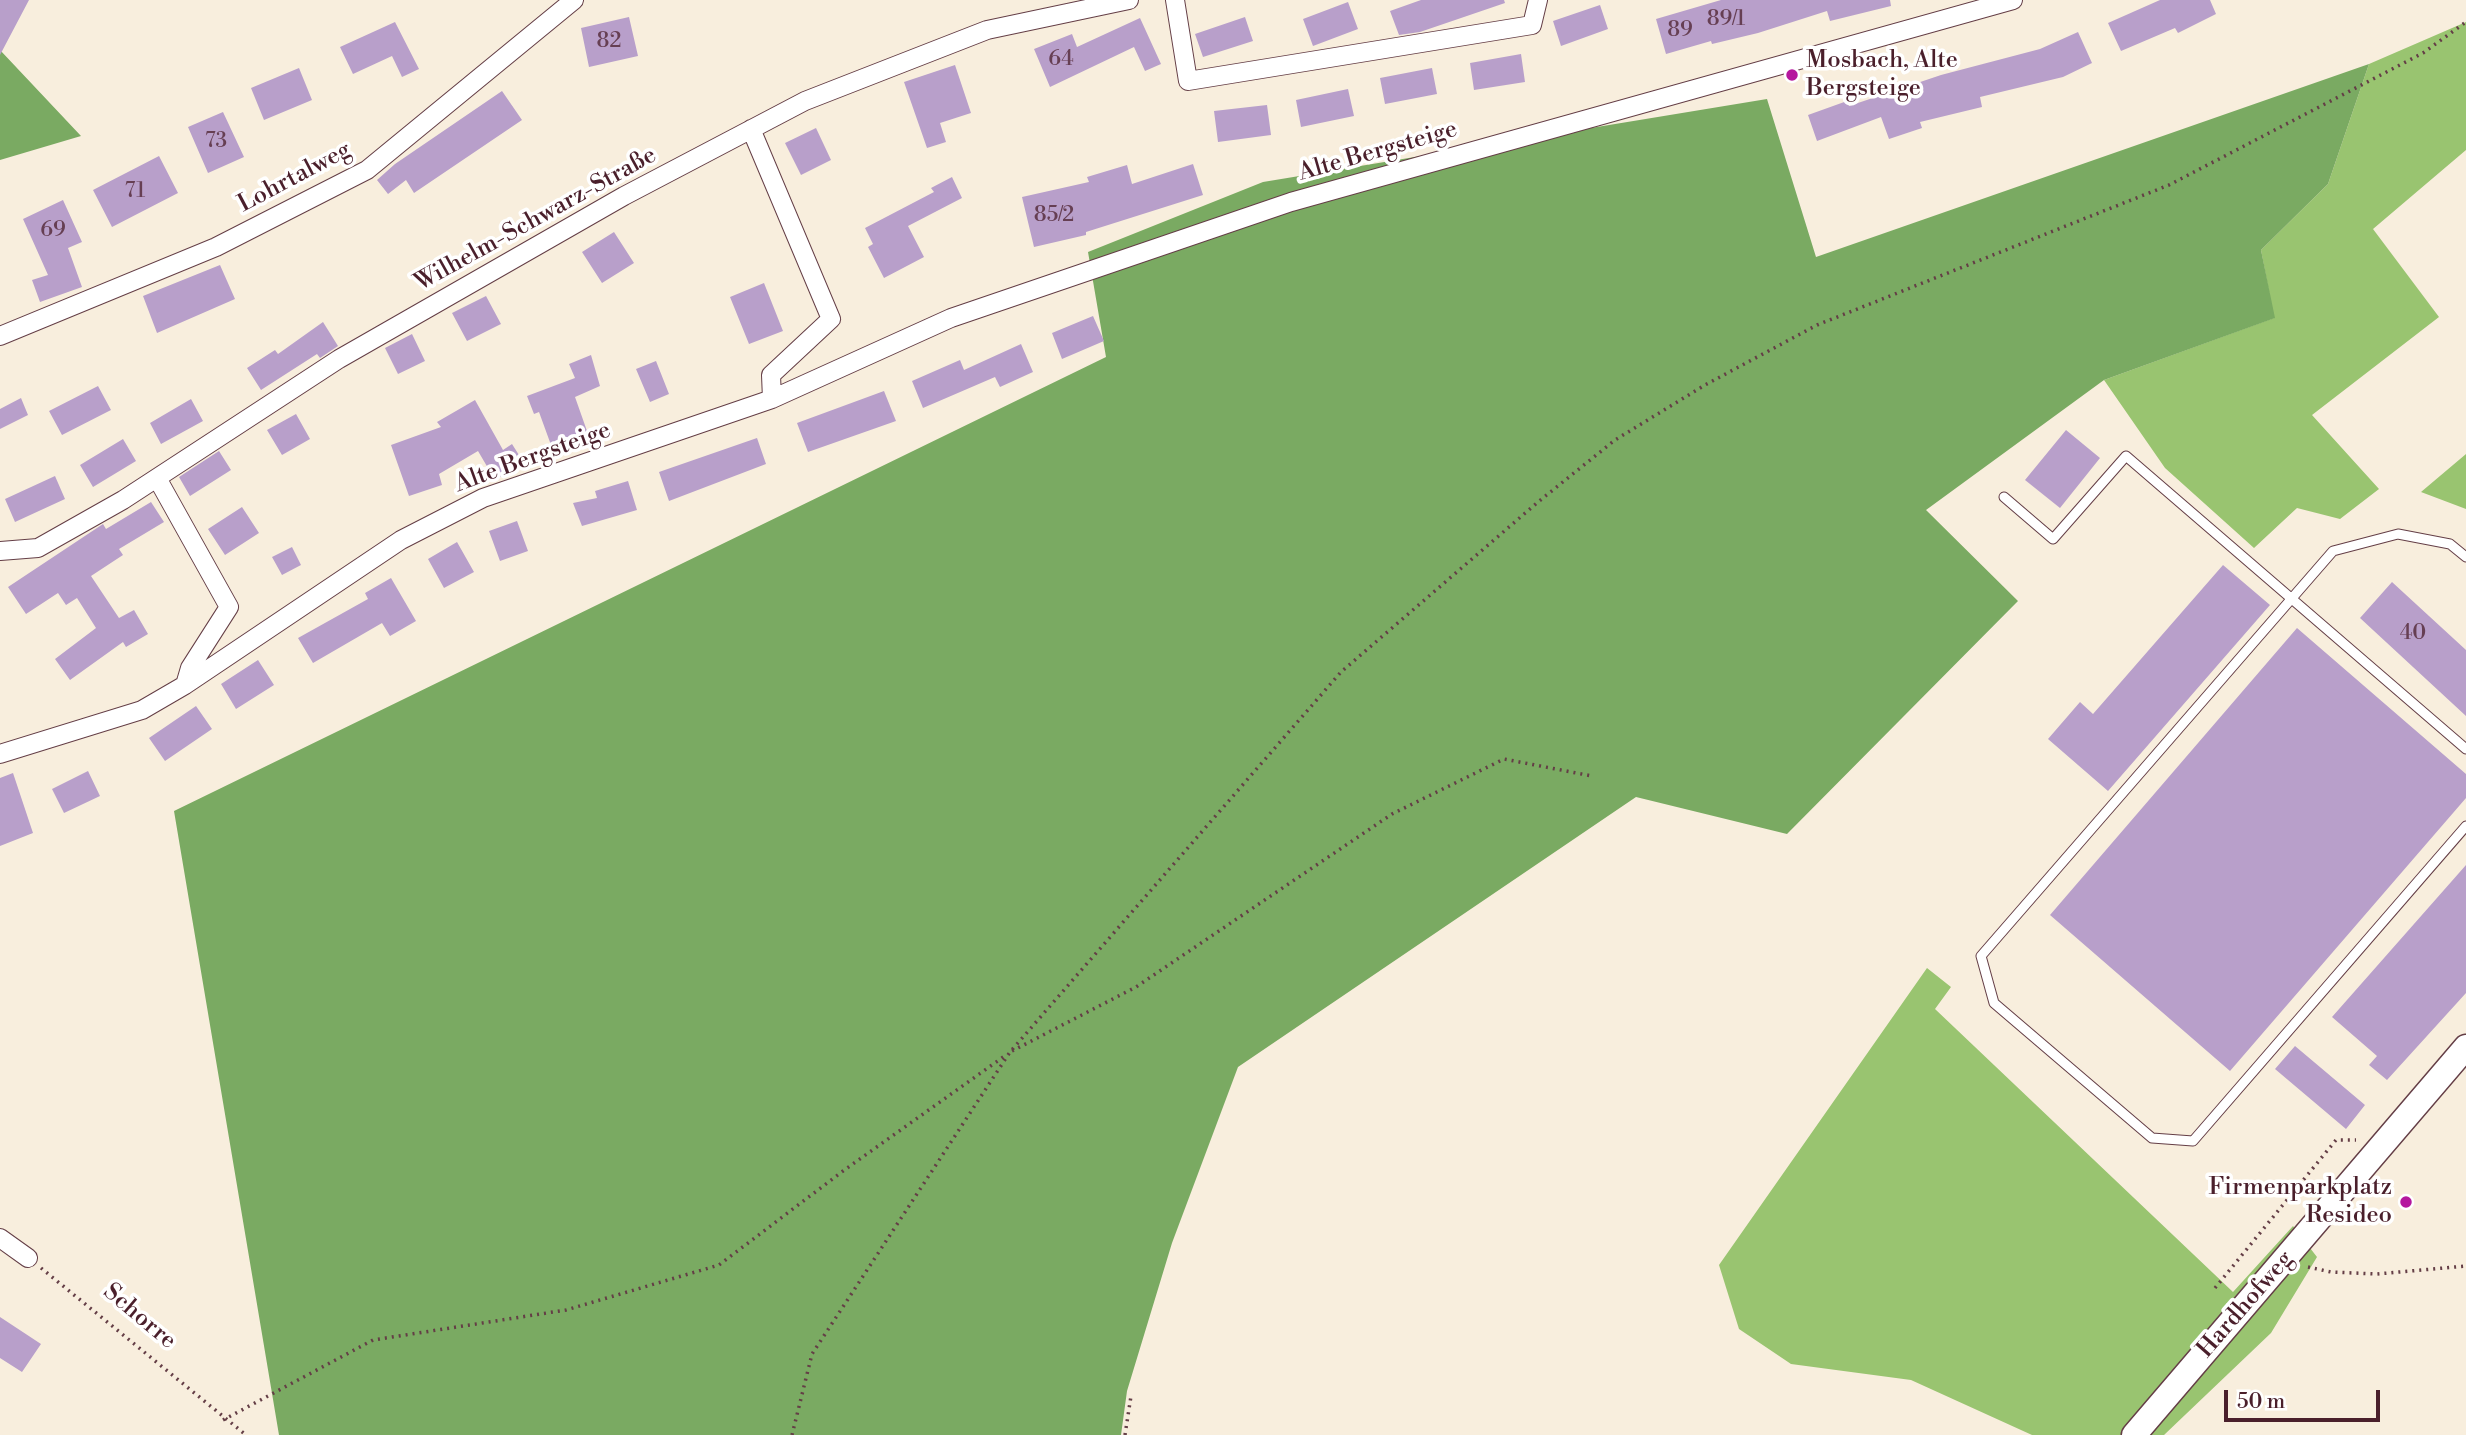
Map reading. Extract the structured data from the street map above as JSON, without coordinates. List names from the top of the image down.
{
  "streets": {
    "street": [
      "Alte Bergsteige",
      "Lohrtalweg",
      "Wilhelm-Schwarz-Straße",
      "Hardhofweg"
    ],
    "path": ["Schorre"]
  },
  "places": ["Mosbach, Alte Bergsteige", "Firmenparkplatz Resideo"],
  "house_numbers": [
    "89/1",
    "89",
    "82",
    "64",
    "73",
    "71",
    "85/2",
    "69",
    "40"
  ],
  "scale_bar": "50 m"
}
